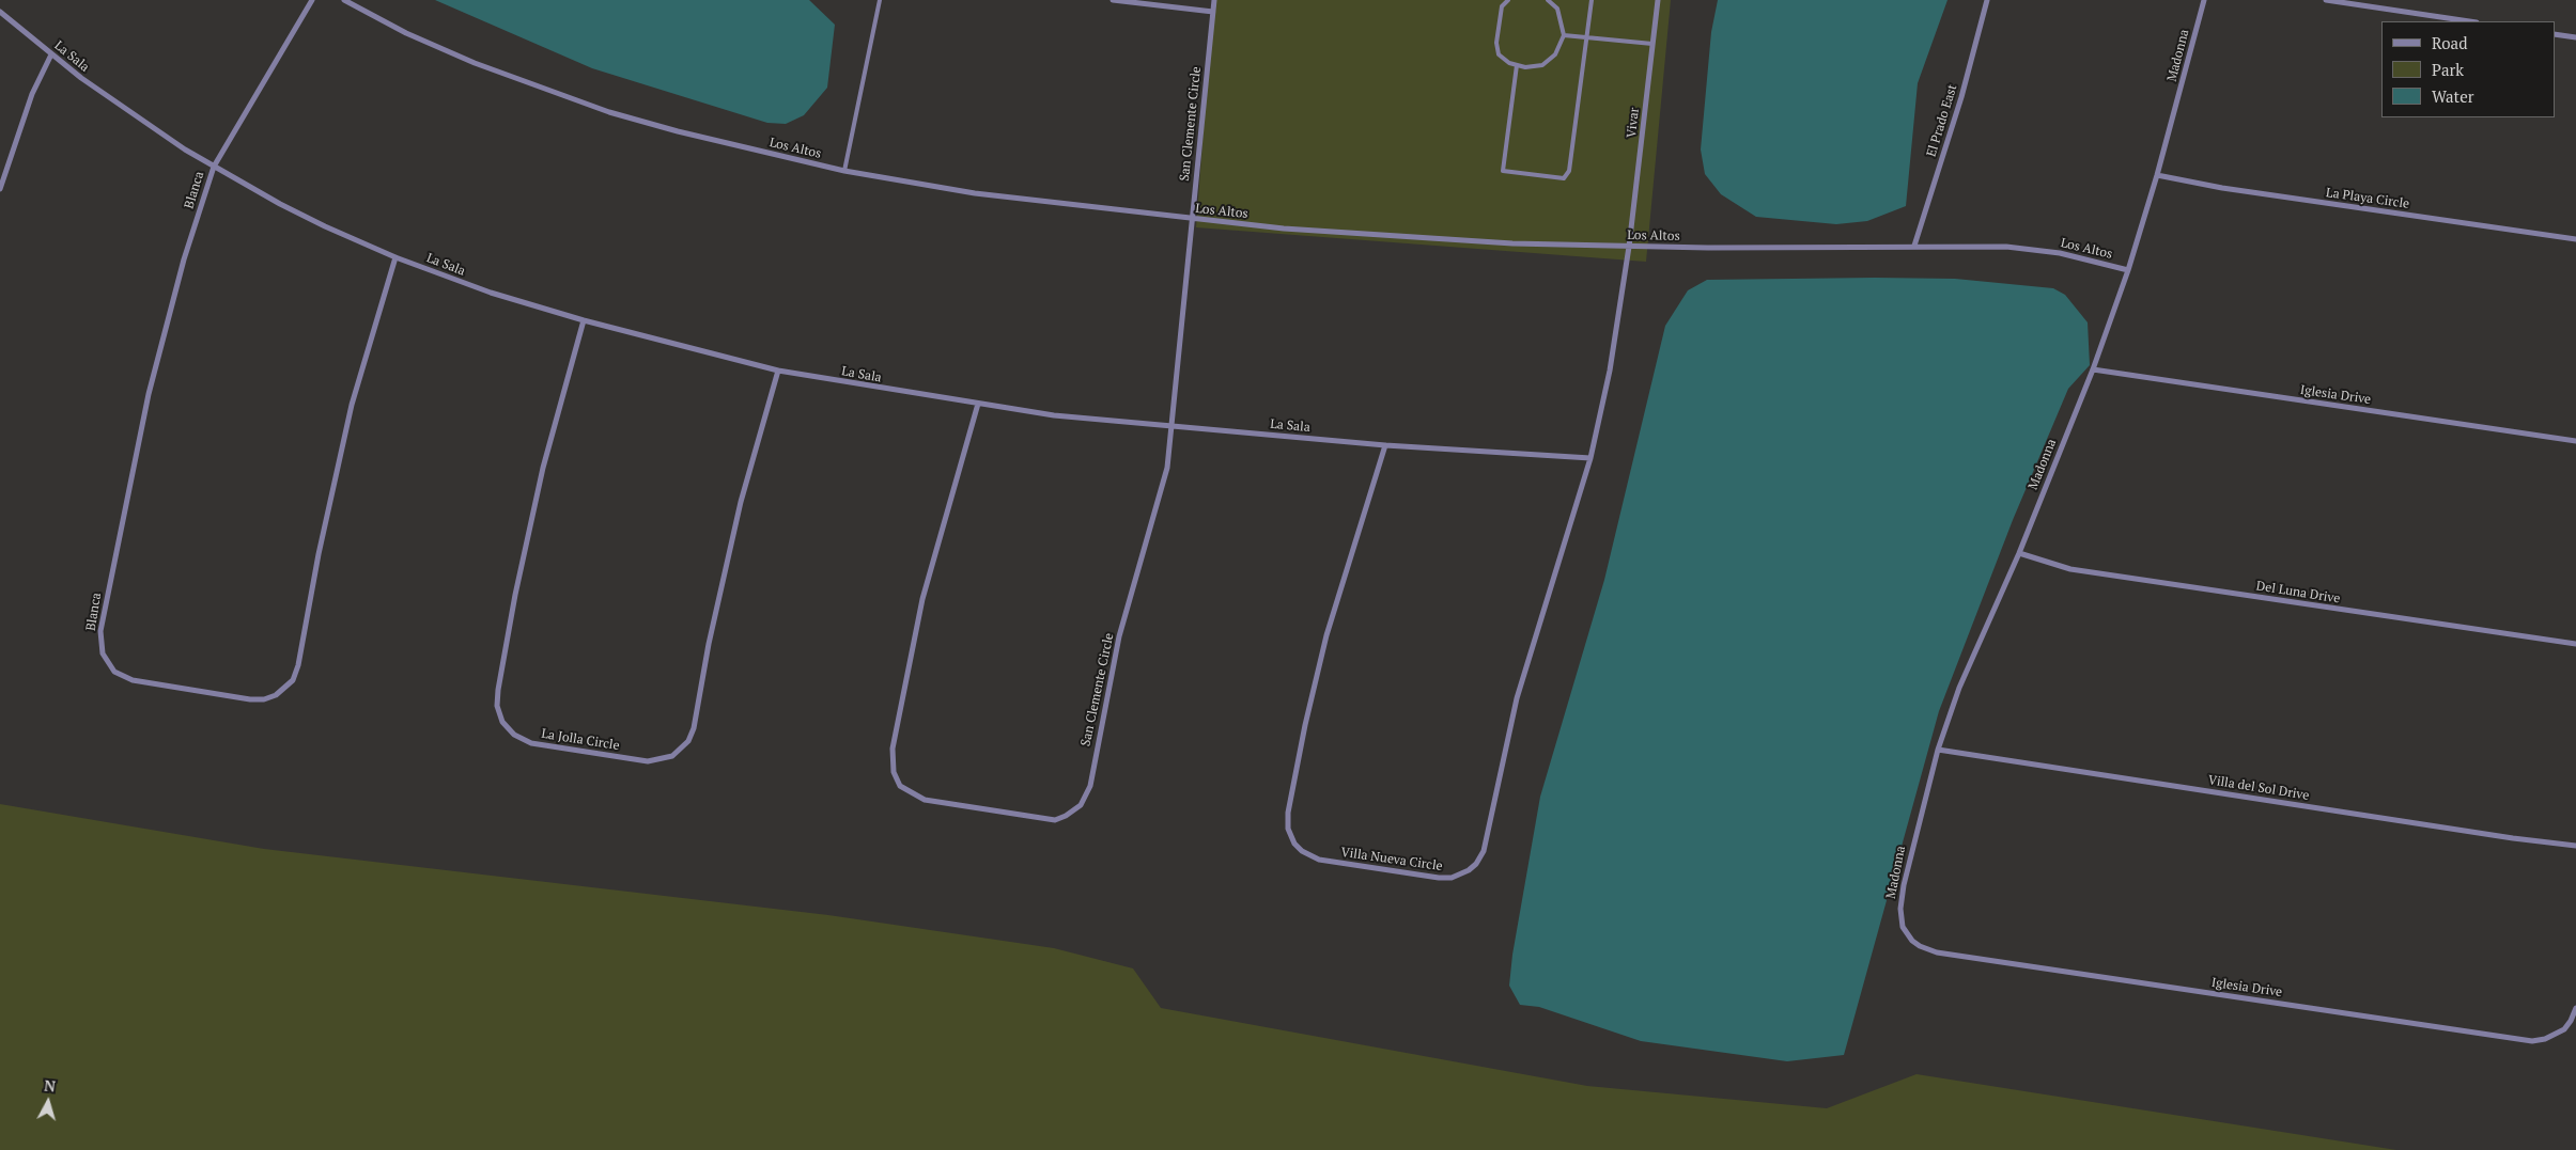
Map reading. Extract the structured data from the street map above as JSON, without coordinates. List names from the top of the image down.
{
  "streets": {
    "street": [
      "Madonna",
      "La Sala",
      "El Prado East",
      "Vivar",
      "San Clemente Circle",
      "Los Altos",
      "Blanca",
      "La Playa Circle",
      "Iglesia Drive",
      "Del Luna Drive",
      "La Jolla Circle",
      "Villa del Sol Drive",
      "Villa Nueva Circle"
    ]
  },
  "crossings": [
    ["Madonna", "Los Altos"],
    ["Madonna", "La Playa Circle"],
    ["Madonna", "Iglesia Drive"],
    ["Madonna", "Del Luna Drive"],
    ["Madonna", "Villa del Sol Drive"],
    ["La Sala", "San Clemente Circle"],
    ["La Sala", "Blanca"],
    ["La Sala", "La Jolla Circle"],
    ["La Sala", "Villa Nueva Circle"],
    ["El Prado East", "Los Altos"],
    ["Vivar", "Los Altos"],
    ["San Clemente Circle", "Los Altos"]
  ],
  "legend": ["Road", "Park", "Water"],
  "north": "top"
}
